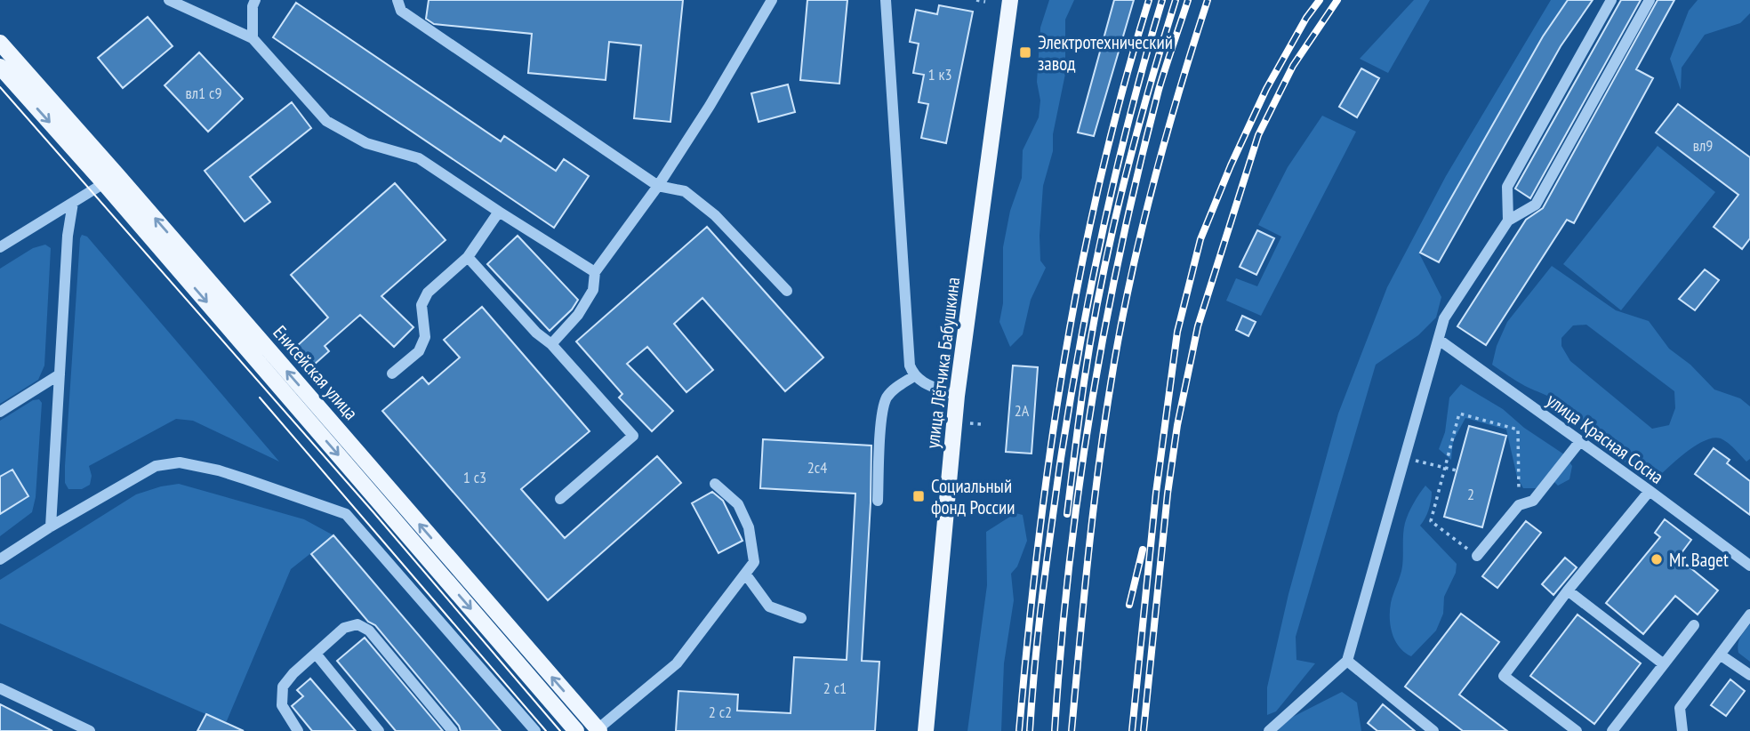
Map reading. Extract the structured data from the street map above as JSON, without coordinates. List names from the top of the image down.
{
  "streets": {
    "main road": ["улица Лётчика Бабушкина", "Енисейская улица"],
    "street": ["улица Красная Сосна"]
  },
  "places": {
    "transit": ["Электротехнический завод", "Социальный фонд России"],
    "other": ["Mr. Baget"]
  },
  "house_numbers": [
    "1 к3",
    "вл1 с9",
    "вл9",
    "2А",
    "2с4",
    "1 с3",
    "2",
    "2 с1",
    "2 с2"
  ]
}
